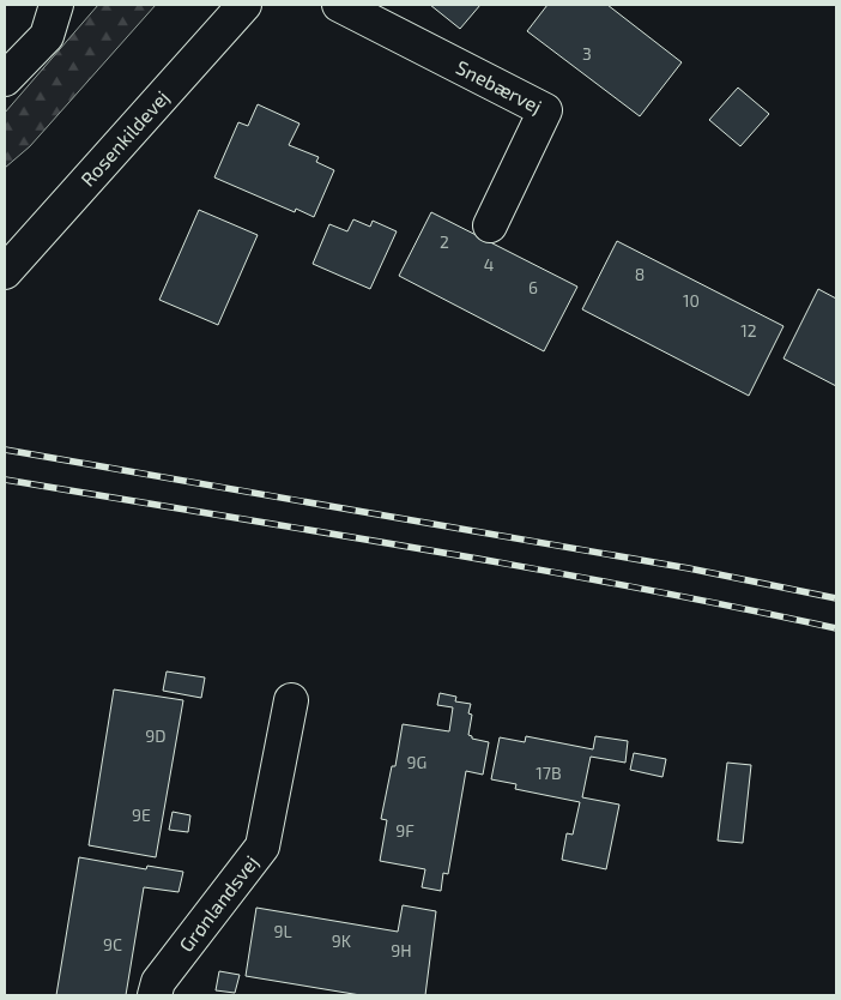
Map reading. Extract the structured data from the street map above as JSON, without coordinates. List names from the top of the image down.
{
  "streets": {
    "street": ["Snebærvej", "Rosenkildevej", "Grønlandsvej"]
  },
  "house_numbers": [
    "3",
    "2",
    "4",
    "8",
    "6",
    "10",
    "12",
    "9D",
    "9G",
    "17B",
    "9E",
    "9F",
    "9L",
    "9K",
    "9C",
    "9H"
  ]
}
